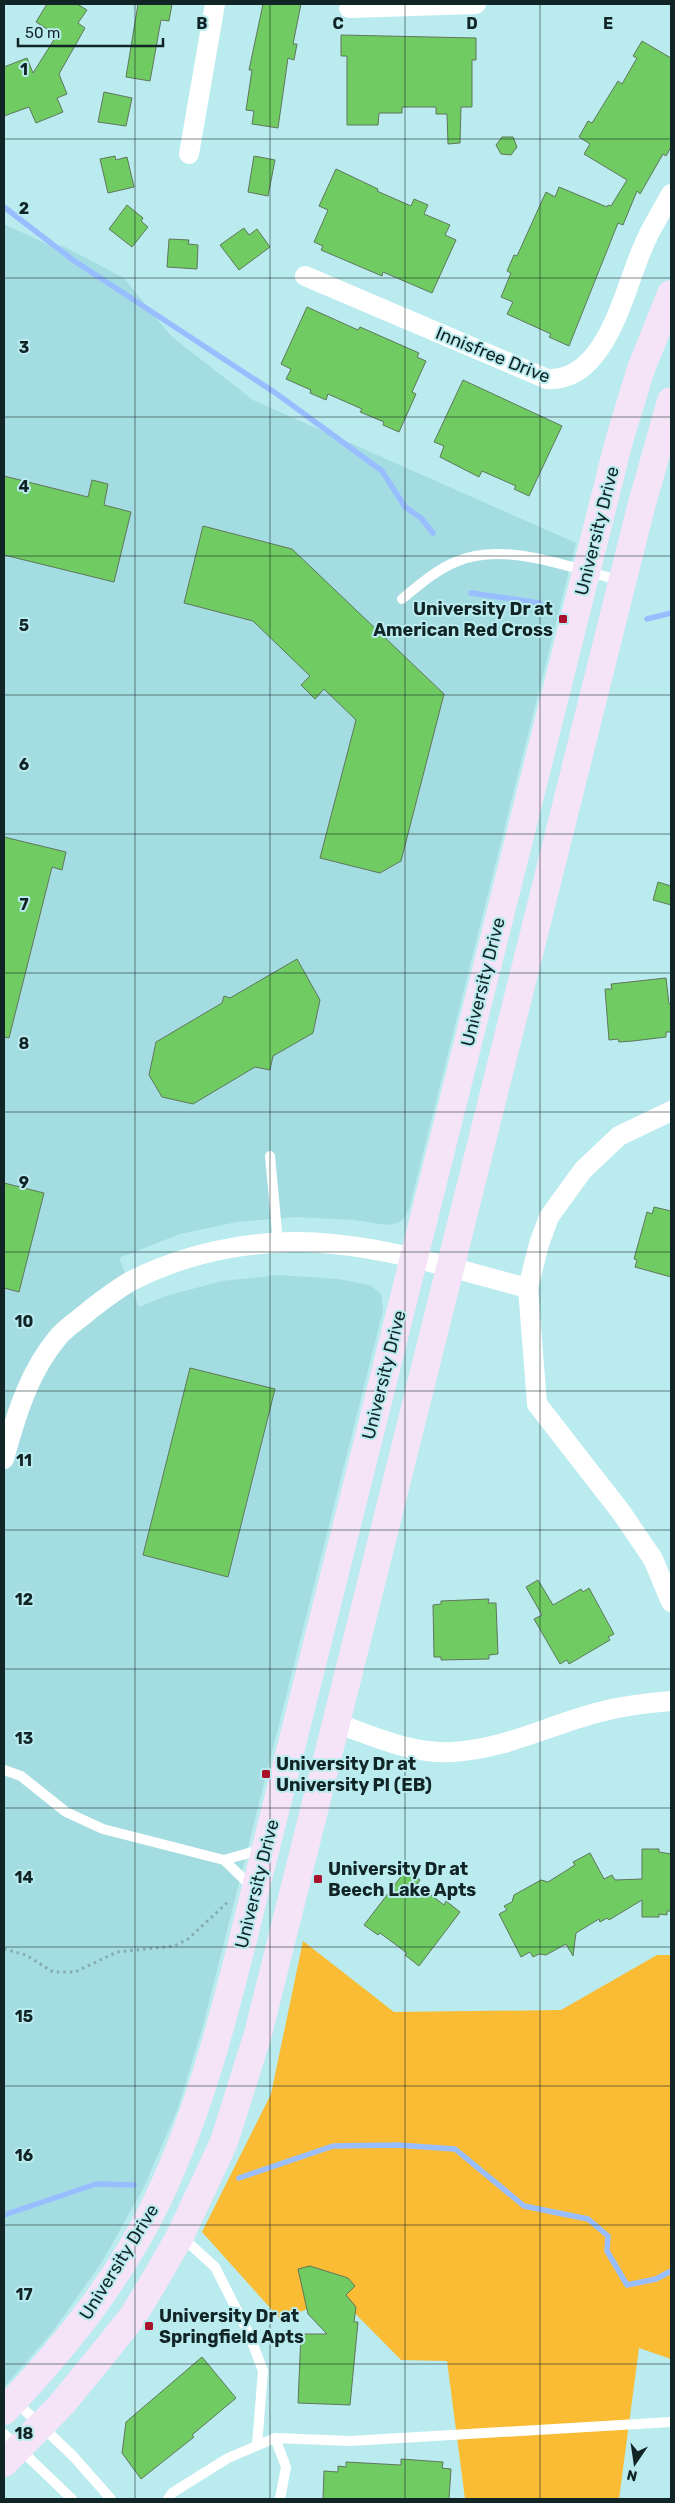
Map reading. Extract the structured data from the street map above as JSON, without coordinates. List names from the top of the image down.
{
  "streets": {
    "main road": ["University Drive"],
    "street": ["Innisfree Drive"]
  },
  "places": {
    "transit": [
      "University Dr at American Red Cross",
      "University Dr at University Pl (EB)",
      "University Dr at Beech Lake Apts",
      "University Dr at Springfield Apts"
    ]
  },
  "scale_bar": "50 m",
  "north": "bottom",
  "grid": {
    "columns": [
      "B",
      "C",
      "D",
      "E"
    ],
    "rows": [
      "1",
      "2",
      "3",
      "4",
      "5",
      "6",
      "7",
      "8",
      "9",
      "10",
      "11",
      "12",
      "13",
      "14",
      "15",
      "16",
      "17",
      "18"
    ]
  }
}
